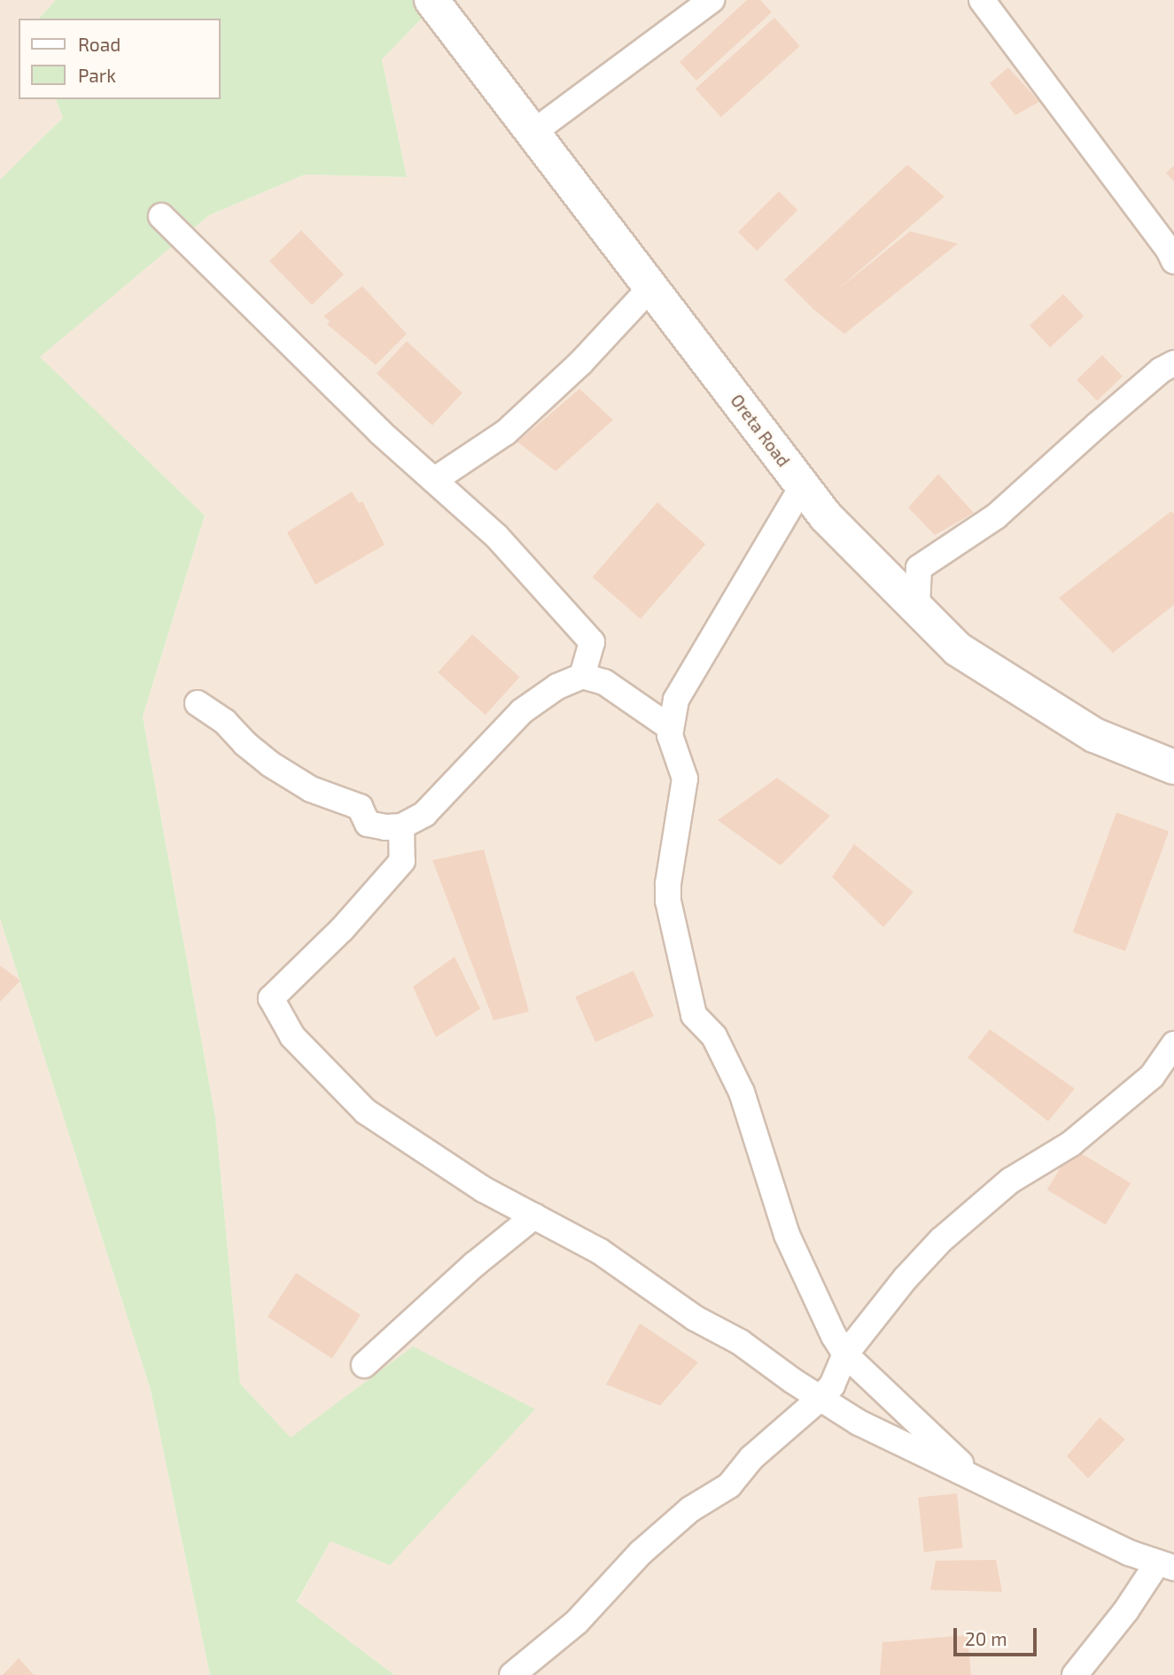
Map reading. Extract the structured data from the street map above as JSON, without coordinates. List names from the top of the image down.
{
  "streets": {
    "street": ["Oreta Road"]
  },
  "legend": ["Road", "Park"],
  "scale_bar": "20 m"
}
